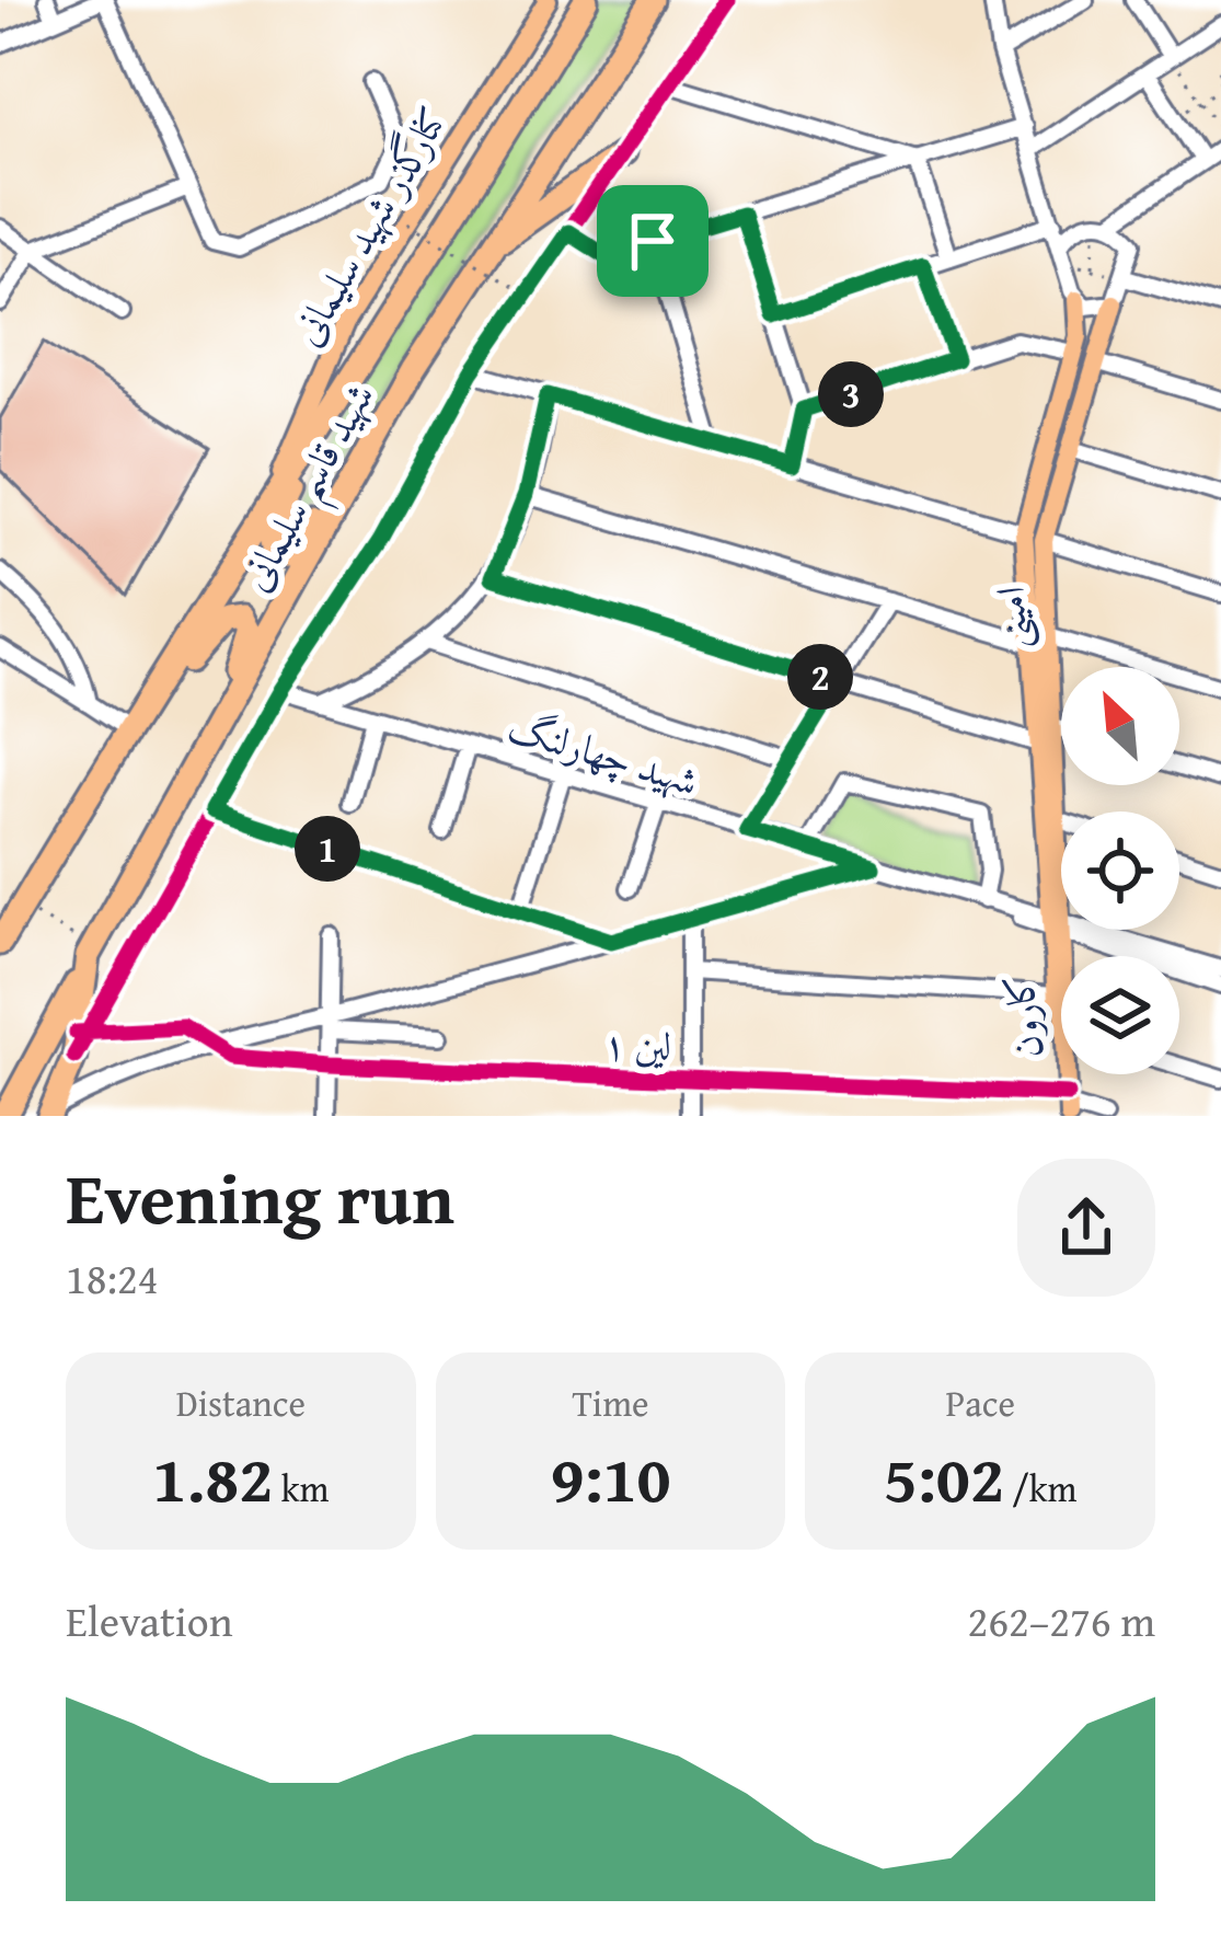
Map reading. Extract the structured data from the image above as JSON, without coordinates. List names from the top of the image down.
{
  "streets": {
    "highway": ["شهید قاسم سلیمانی"],
    "main road": ["کنارگذر شهید سلیمانی", "امینی", "کارون"],
    "street": ["شهید چهارلنگ", "لین ۱"]
  },
  "crossings": [
    ["کنارگذر شهید سلیمانی", "شهید قاسم سلیمانی"],
    ["شهید قاسم سلیمانی", "لین ۱"],
    ["امینی", "شهید چهارلنگ"],
    ["امینی", "کارون"],
    ["شهید چهارلنگ", "کارون"]
  ],
  "north": "top left",
  "page": {
    "pins": ["3", "2", "1"],
    "heading": ["Evening run", "18:24"],
    "stats": [
      ["Distance", "1.82 km"],
      ["Time", "9:10"],
      ["Pace", "5:02 /km"]
    ],
    "chart": ["Elevation", "262–276 m"]
  }
}
